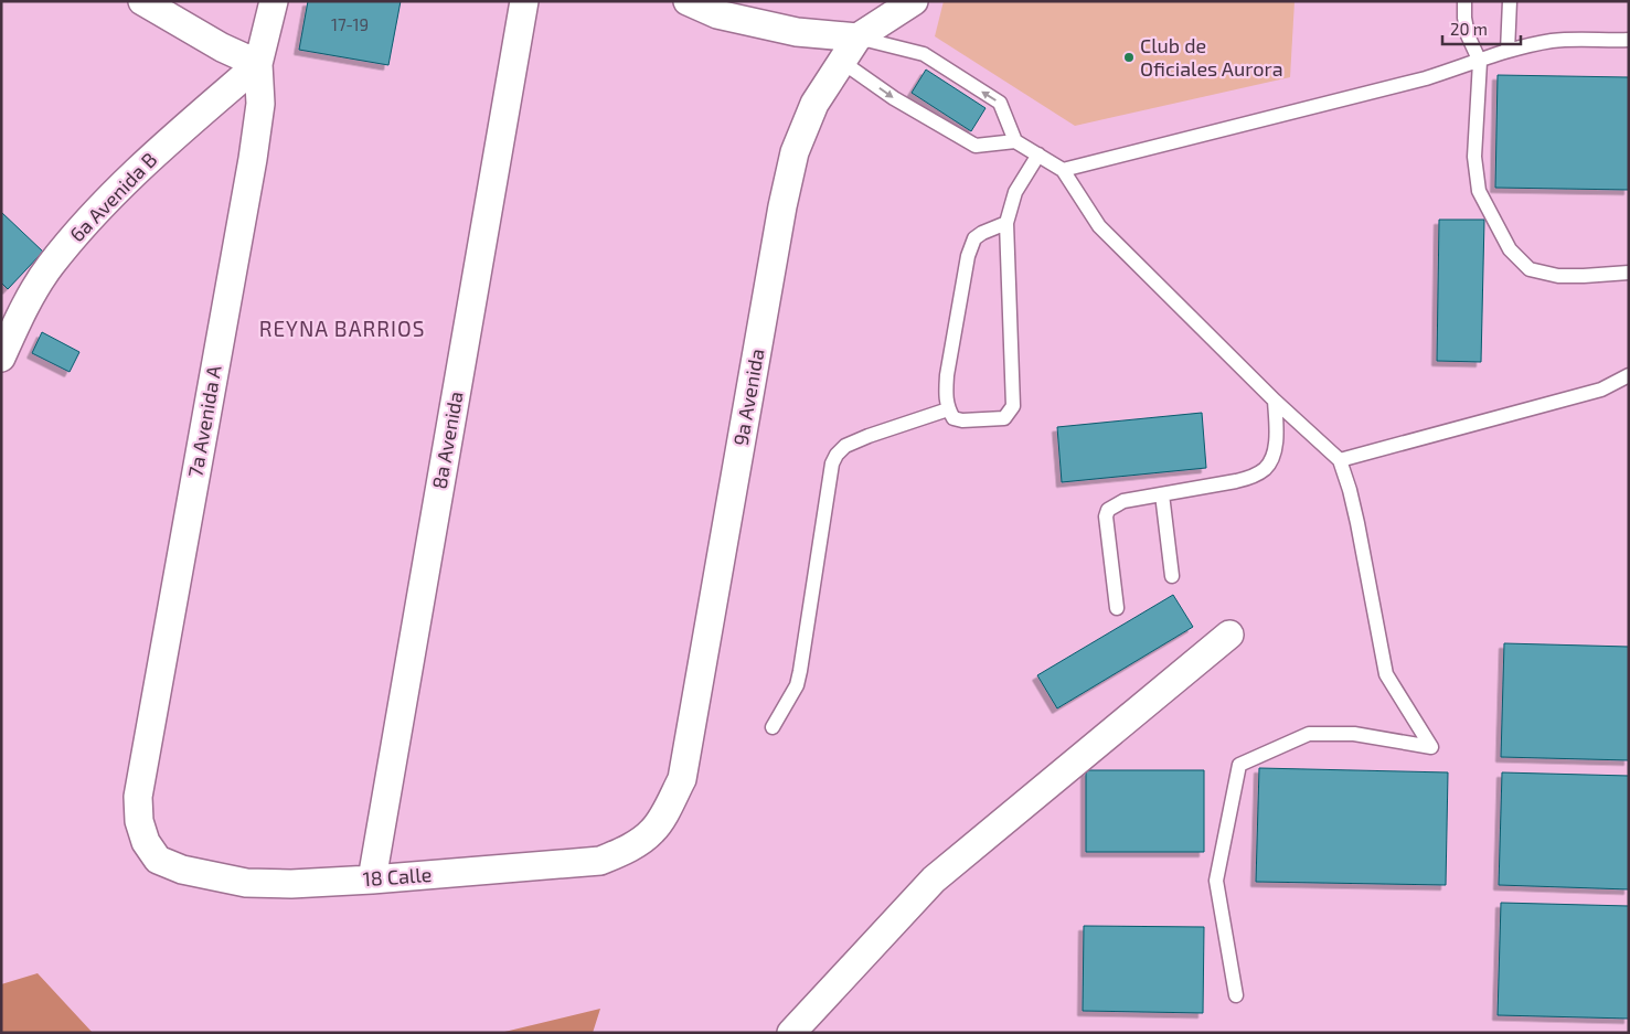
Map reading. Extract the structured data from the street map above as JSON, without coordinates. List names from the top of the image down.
{
  "streets": {
    "street": [
      "6a Avenida B",
      "9a Avenida",
      "7a Avenida A",
      "8a Avenida",
      "18 Calle"
    ]
  },
  "crossings": [
    ["6a Avenida B", "7a Avenida A"],
    ["9a Avenida", "18 Calle"],
    ["7a Avenida A", "18 Calle"],
    ["8a Avenida", "18 Calle"]
  ],
  "districts": ["REYNA BARRIOS"],
  "places": ["Club de Oficiales Aurora"],
  "house_numbers": ["17-19"],
  "scale_bar": "20 m"
}
